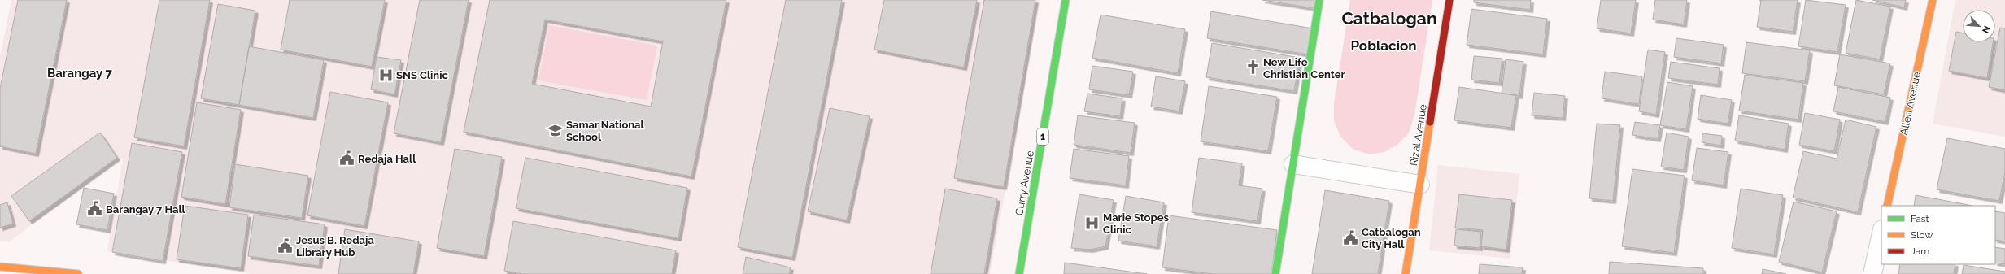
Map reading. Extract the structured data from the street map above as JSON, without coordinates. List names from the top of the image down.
{
  "streets": {
    "street": [
      "Allen Avenue",
      "Rizal Avenue",
      "1",
      "Curry Avenue"
    ]
  },
  "districts": ["Catbalogan", "Poblacion", "Barangay 7"],
  "places": {
    "church": ["New Life Christian Center"],
    "hospital": ["SNS Clinic", "Marie Stopes Clinic"],
    "school or university": ["Samar National School"],
    "public building": [
      "Redaja Hall",
      "Barangay 7 Hall",
      "Catbalogan City Hall",
      "Jesus B. Redaja Library Hub"
    ]
  },
  "legend": ["Fast", "Slow", "Jam"],
  "north": "bottom right"
}
